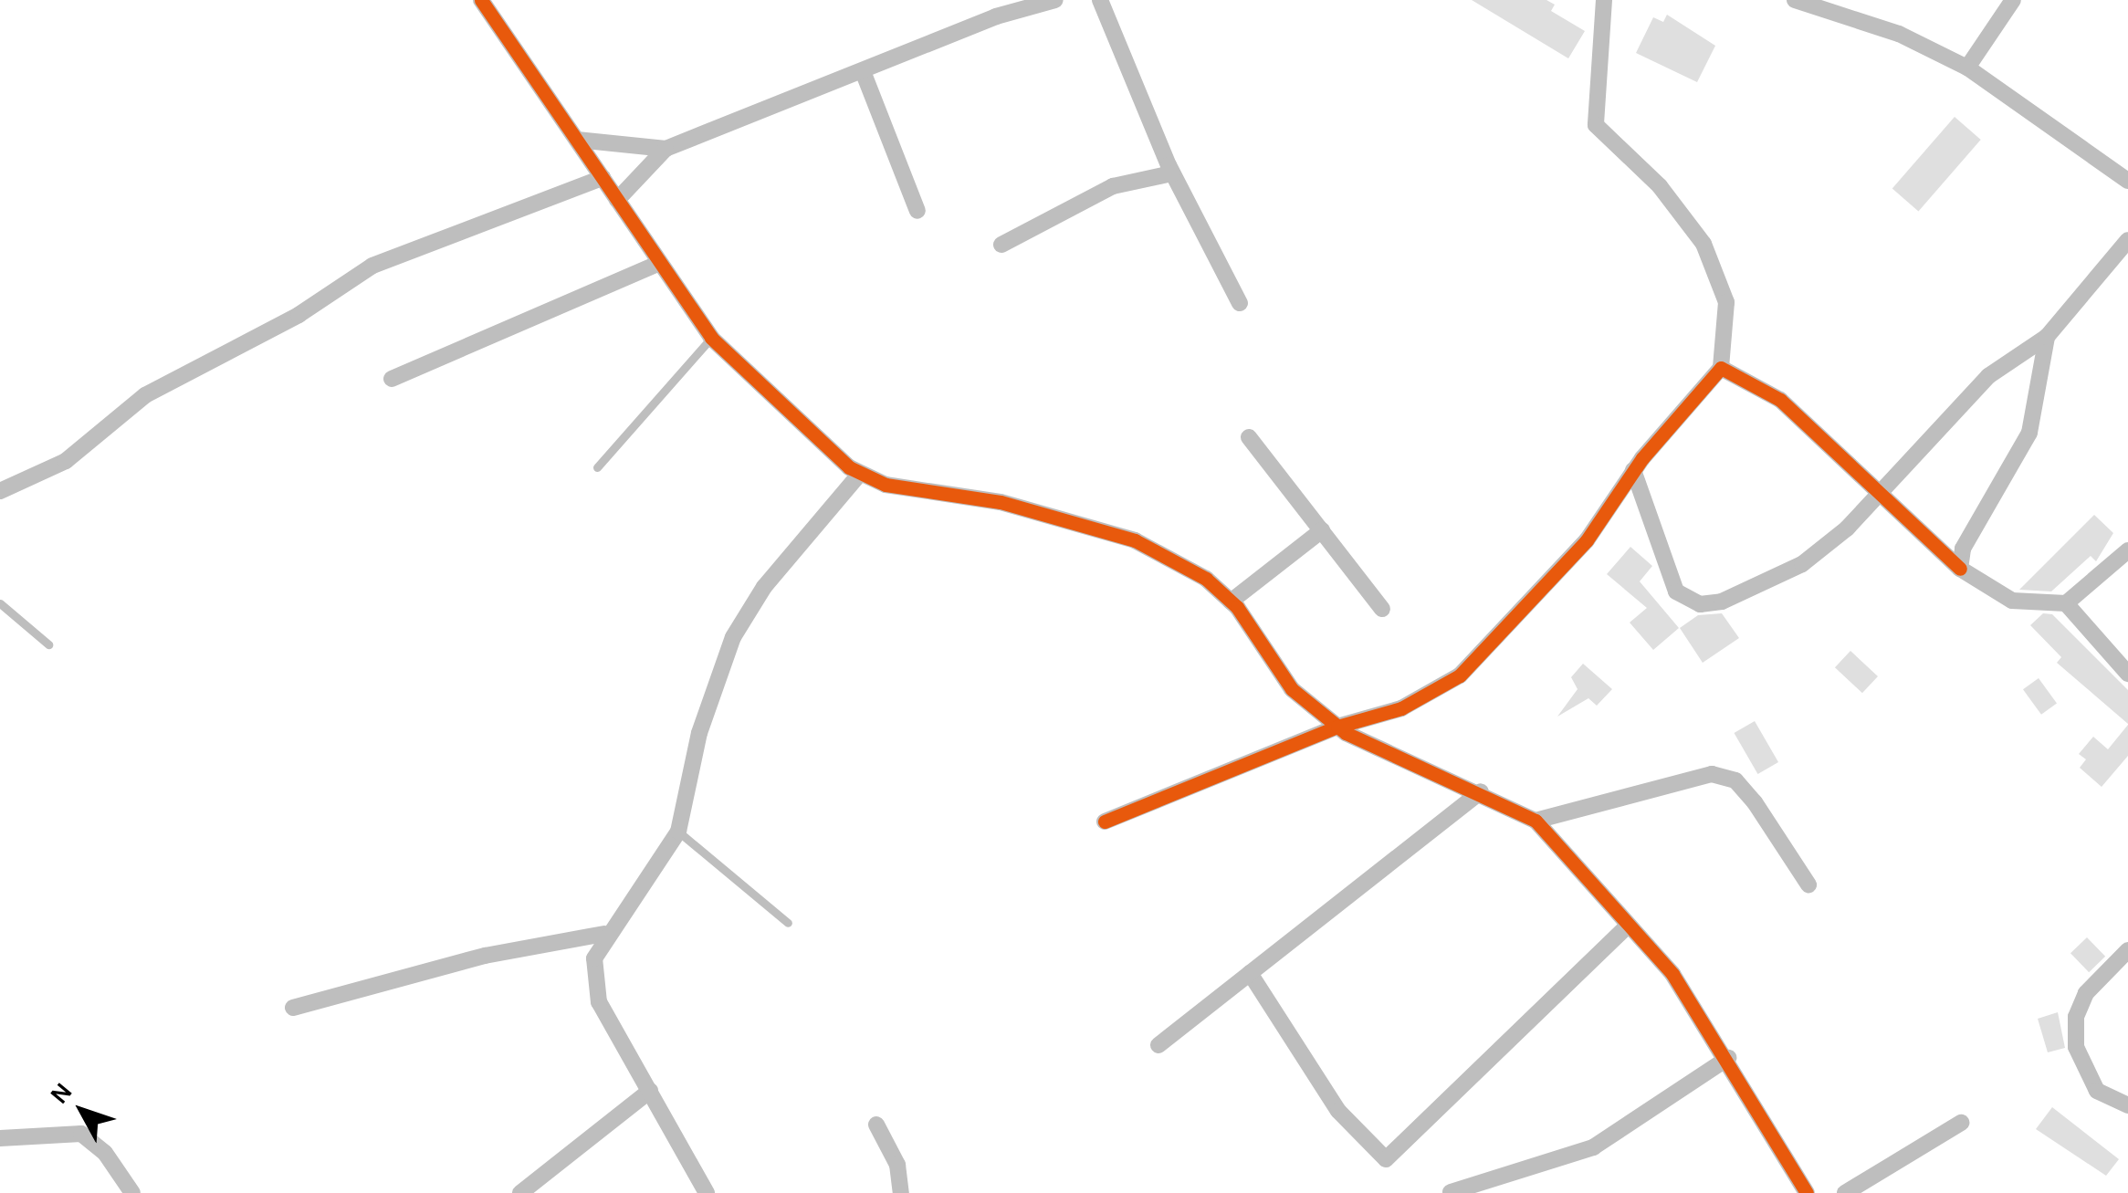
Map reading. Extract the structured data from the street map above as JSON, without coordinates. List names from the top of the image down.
{
  "north": "top left"
}
